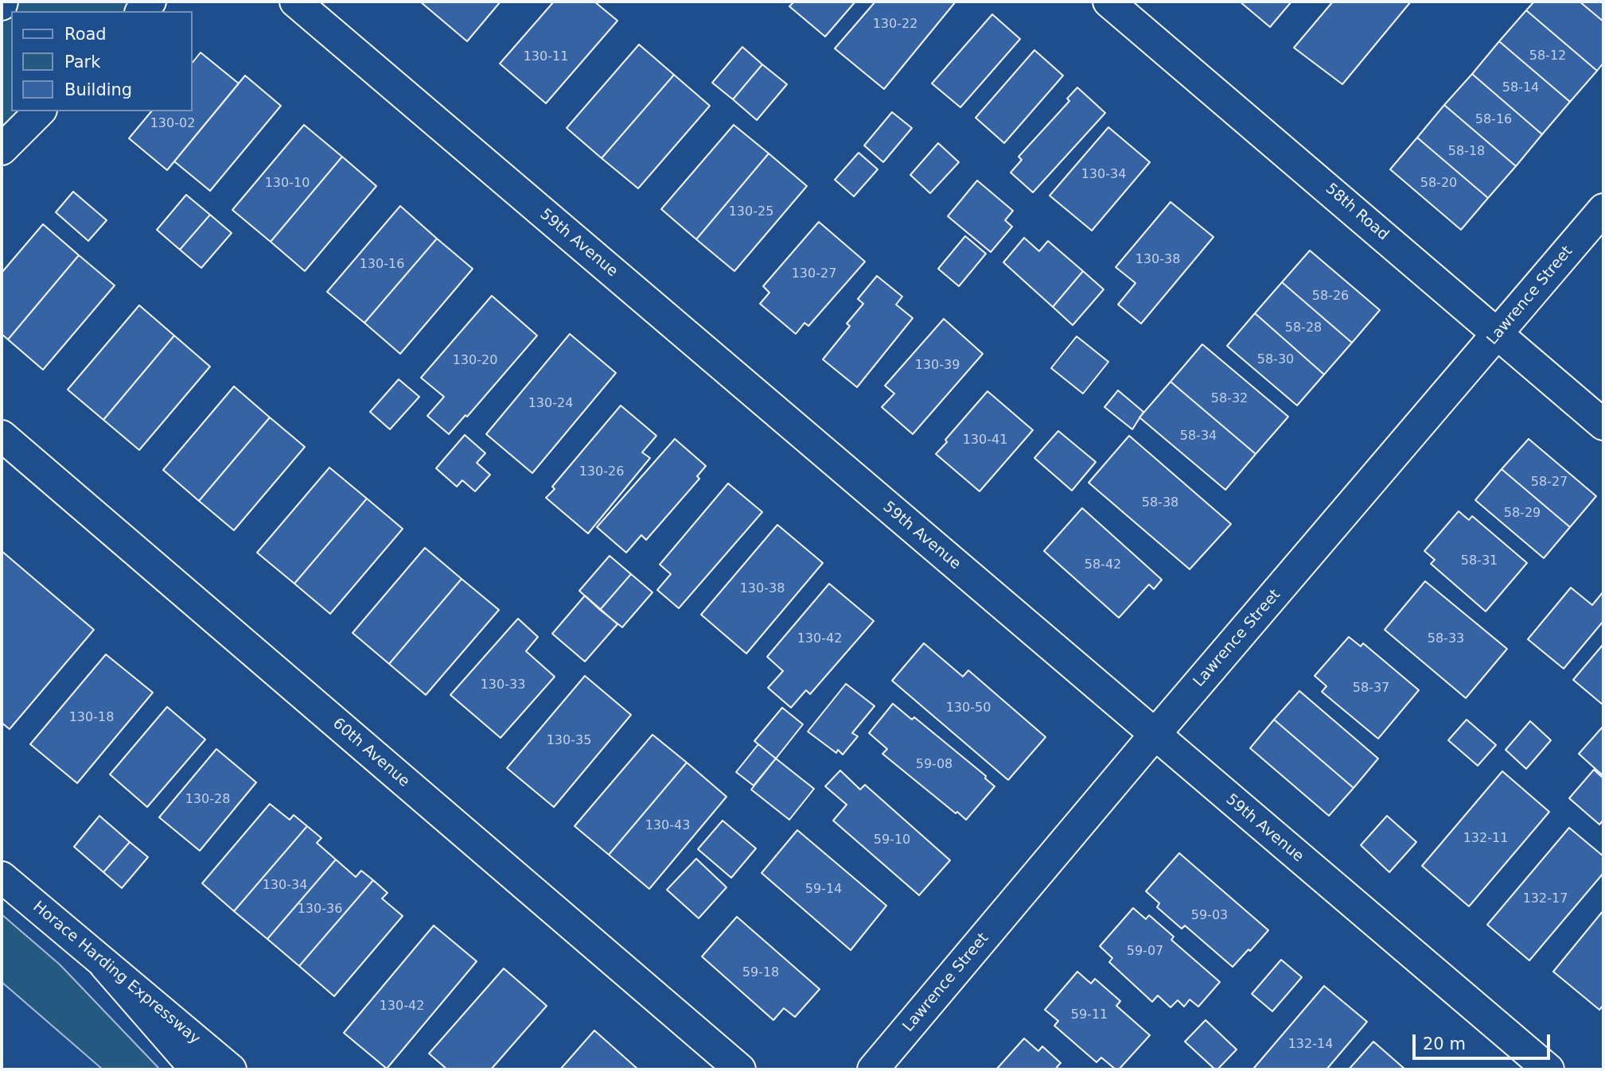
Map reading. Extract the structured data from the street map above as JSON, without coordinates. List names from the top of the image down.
{
  "streets": {
    "main road": [
      "58th Road",
      "59th Avenue",
      "Lawrence Street",
      "60th Avenue",
      "Horace Harding Expressway"
    ]
  },
  "crossings": [
    ["58th Road", "Lawrence Street"],
    ["59th Avenue", "Lawrence Street"]
  ],
  "house_numbers": [
    "130-22",
    "58-12",
    "130-11",
    "58-14",
    "58-16",
    "130-02",
    "58-18",
    "130-34",
    "130-10",
    "58-20",
    "130-25",
    "130-38",
    "130-16",
    "130-27",
    "58-26",
    "58-28",
    "58-30",
    "130-20",
    "130-39",
    "58-32",
    "130-24",
    "58-34",
    "130-41",
    "130-26",
    "58-27",
    "58-38",
    "58-29",
    "58-31",
    "58-42",
    "130-38",
    "130-42",
    "58-33",
    "130-33",
    "58-37",
    "130-50",
    "130-18",
    "130-35",
    "59-08",
    "130-28",
    "130-43",
    "132-11",
    "59-10",
    "130-34",
    "59-14",
    "132-17",
    "130-36",
    "59-03",
    "59-07",
    "59-18",
    "130-42",
    "59-11",
    "132-14"
  ],
  "legend": ["Road", "Park", "Building"],
  "scale_bar": "20 m"
}
